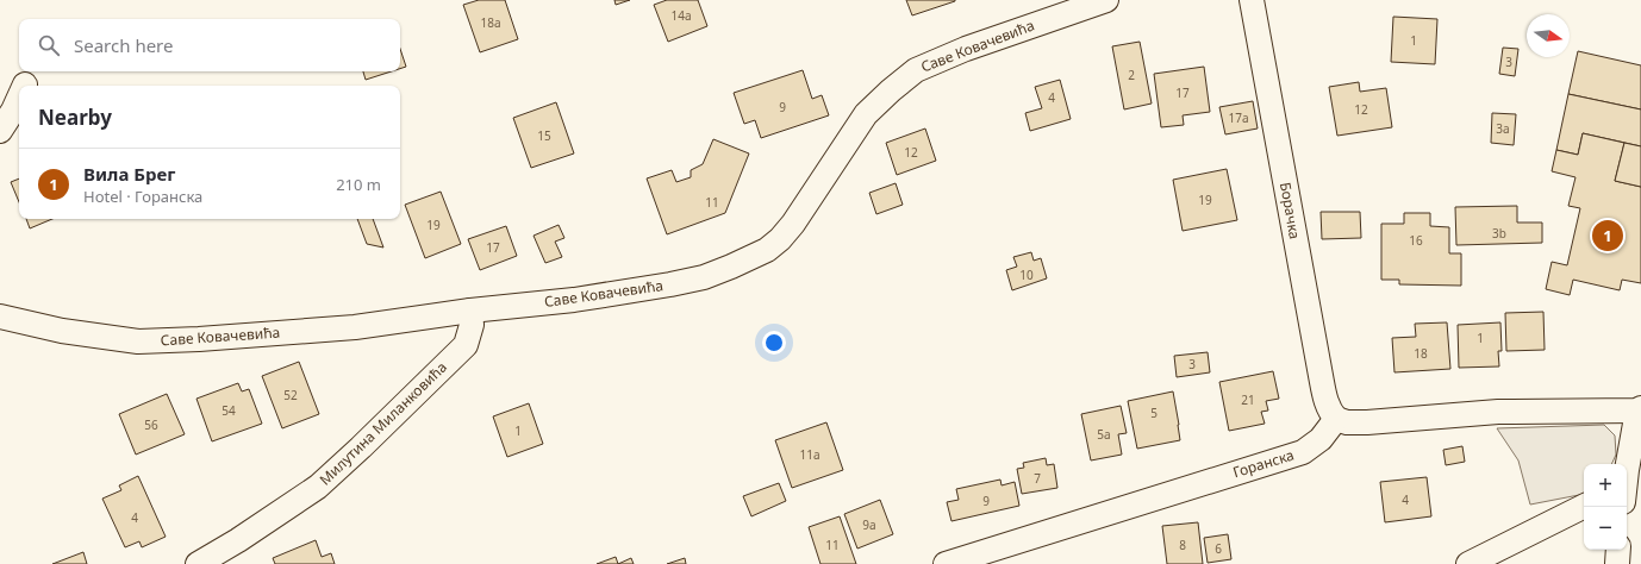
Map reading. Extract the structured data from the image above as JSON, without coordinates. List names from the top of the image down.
{
  "streets": {
    "street": [
      "Саве Ковачевића",
      "Борачка",
      "Милутина Миланковића",
      "Горанска"
    ]
  },
  "crossings": [
    ["Саве Ковачевића", "Милутина Миланковића"],
    ["Борачка", "Горанска"]
  ],
  "house_numbers": [
    "14a",
    "18a",
    "1",
    "3",
    "2",
    "17",
    "4",
    "9",
    "12",
    "17a",
    "3a",
    "15",
    "12",
    "19",
    "11",
    "19",
    "3b",
    "16",
    "17",
    "10",
    "1",
    "18",
    "3",
    "52",
    "21",
    "54",
    "5",
    "56",
    "1",
    "5a",
    "11a",
    "7",
    "4",
    "9",
    "4",
    "9a",
    "11",
    "8",
    "6"
  ],
  "north": "right",
  "page": {
    "search": "Search here",
    "heading": "Nearby",
    "list": [
      {
        "mark": "1",
        "name": "Вила Брег",
        "note": "Hotel · Горанска",
        "value": "210 m"
      }
    ],
    "pins": "1",
    "map_buttons": ["+", "−"]
  }
}
